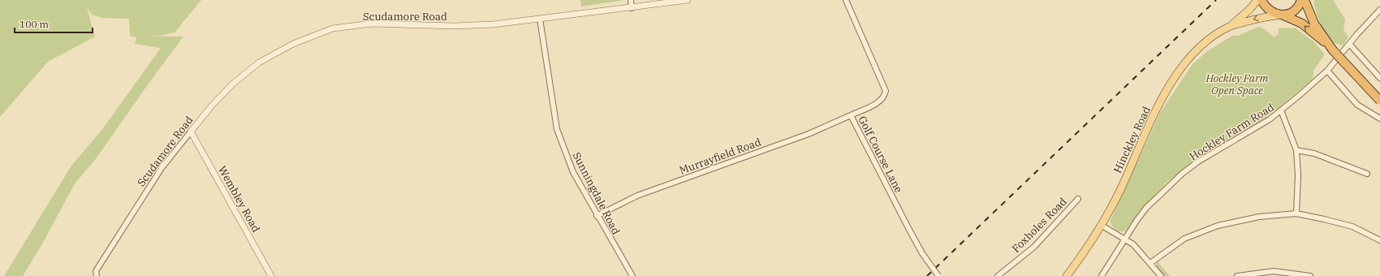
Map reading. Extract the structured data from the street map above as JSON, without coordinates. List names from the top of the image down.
{
  "streets": {
    "main road": ["Hinckley Road"],
    "street": [
      "Scudamore Road",
      "Hockley Farm Road",
      "Golf Course Lane",
      "Murrayfield Road",
      "Sunningdale Road",
      "Wembley Road",
      "Foxholes Road"
    ]
  },
  "crossings": [
    ["Scudamore Road", "Sunningdale Road"],
    ["Scudamore Road", "Wembley Road"],
    ["Golf Course Lane", "Murrayfield Road"],
    ["Murrayfield Road", "Sunningdale Road"]
  ],
  "parks": ["Hockley Farm Open Space"],
  "scale_bar": "100 m"
}
